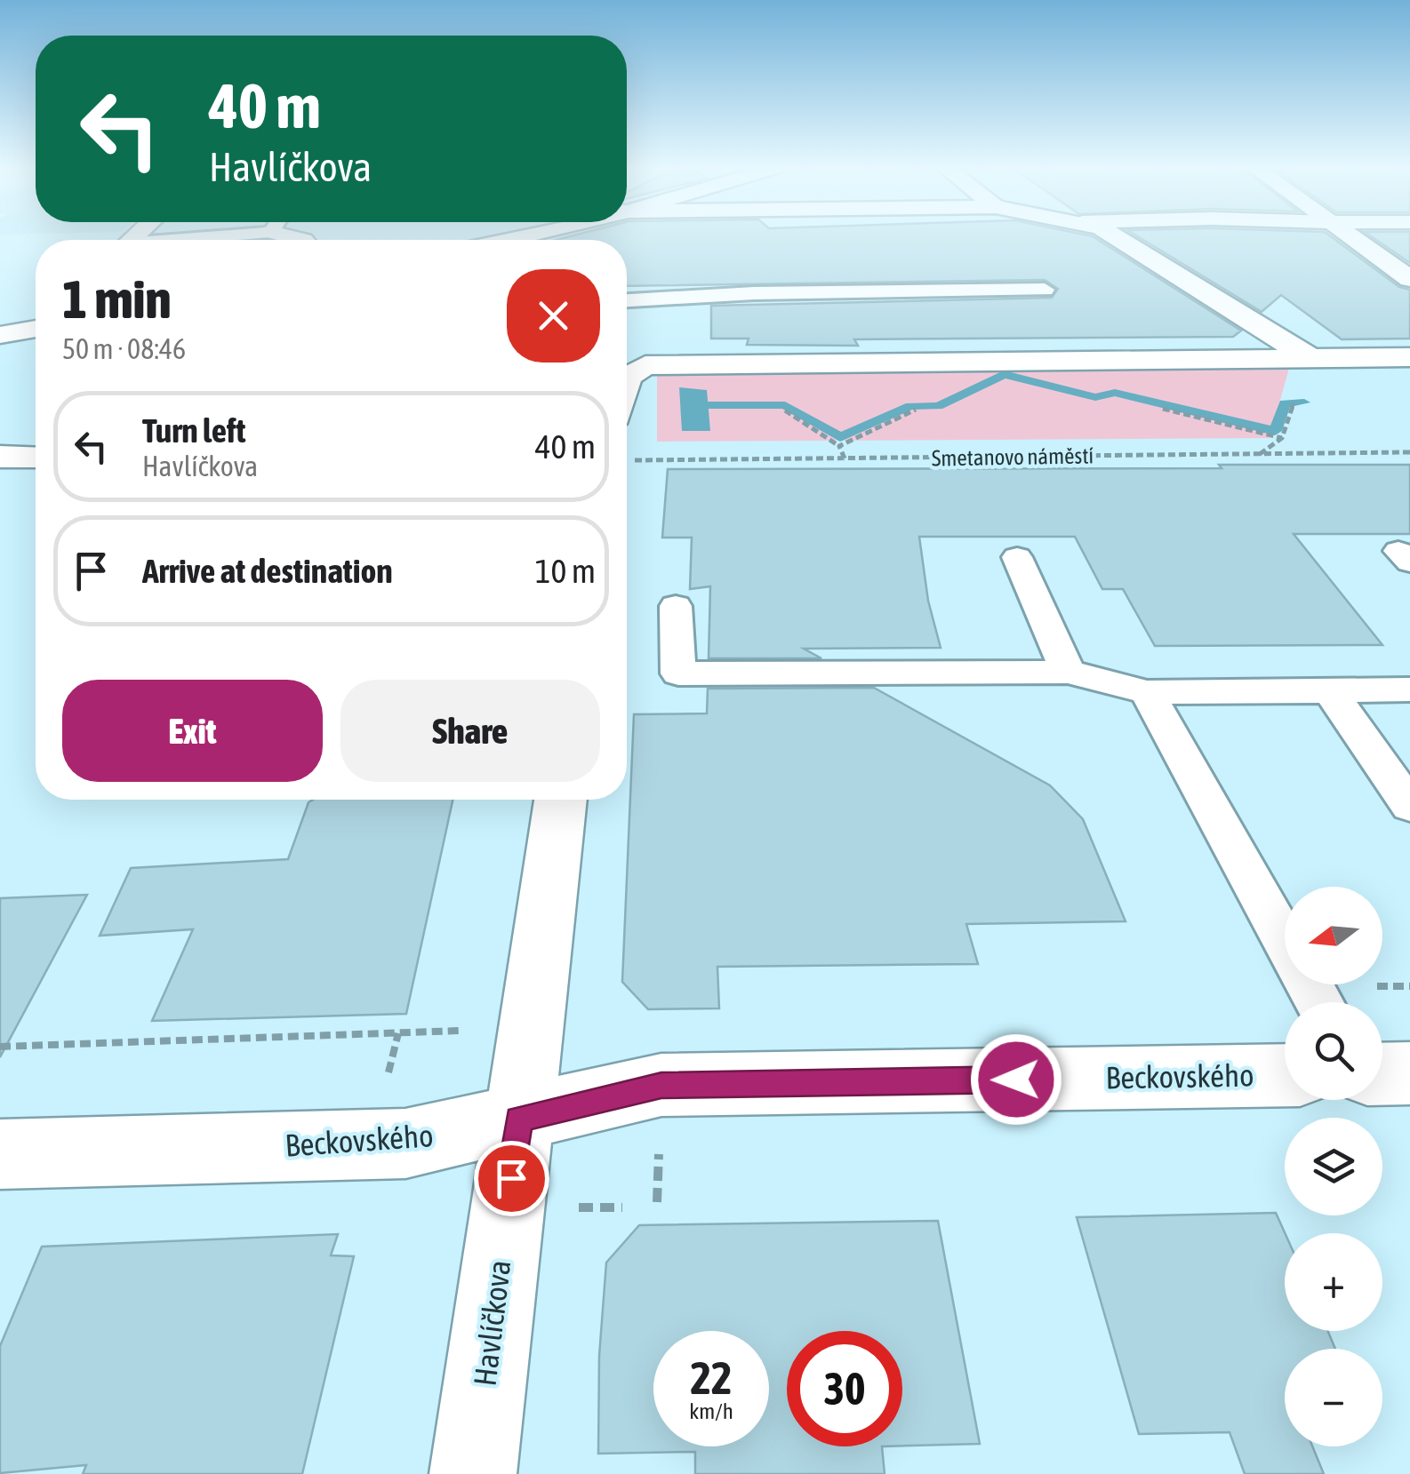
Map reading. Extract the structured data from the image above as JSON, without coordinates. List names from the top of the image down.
{
  "streets": {
    "street": ["Beckovského", "Havlíčkova"],
    "path": ["Smetanovo náměstí"]
  },
  "crossings": [
    ["Beckovského", "Havlíčkova"]
  ],
  "north": "left",
  "page": {
    "turn": ["40 m", "Havlíčkova"],
    "heading": ["1 min", "50 m · 08:46"],
    "list": [
      {
        "name": "Turn left",
        "note": "Havlíčkova",
        "value": "40 m"
      },
      {
        "name": "Arrive at destination",
        "value": "10 m"
      }
    ],
    "buttons": ["Exit", "Share"],
    "map_buttons": ["+", "−"],
    "speed": "22 km/h",
    "limit": "30"
  }
}
